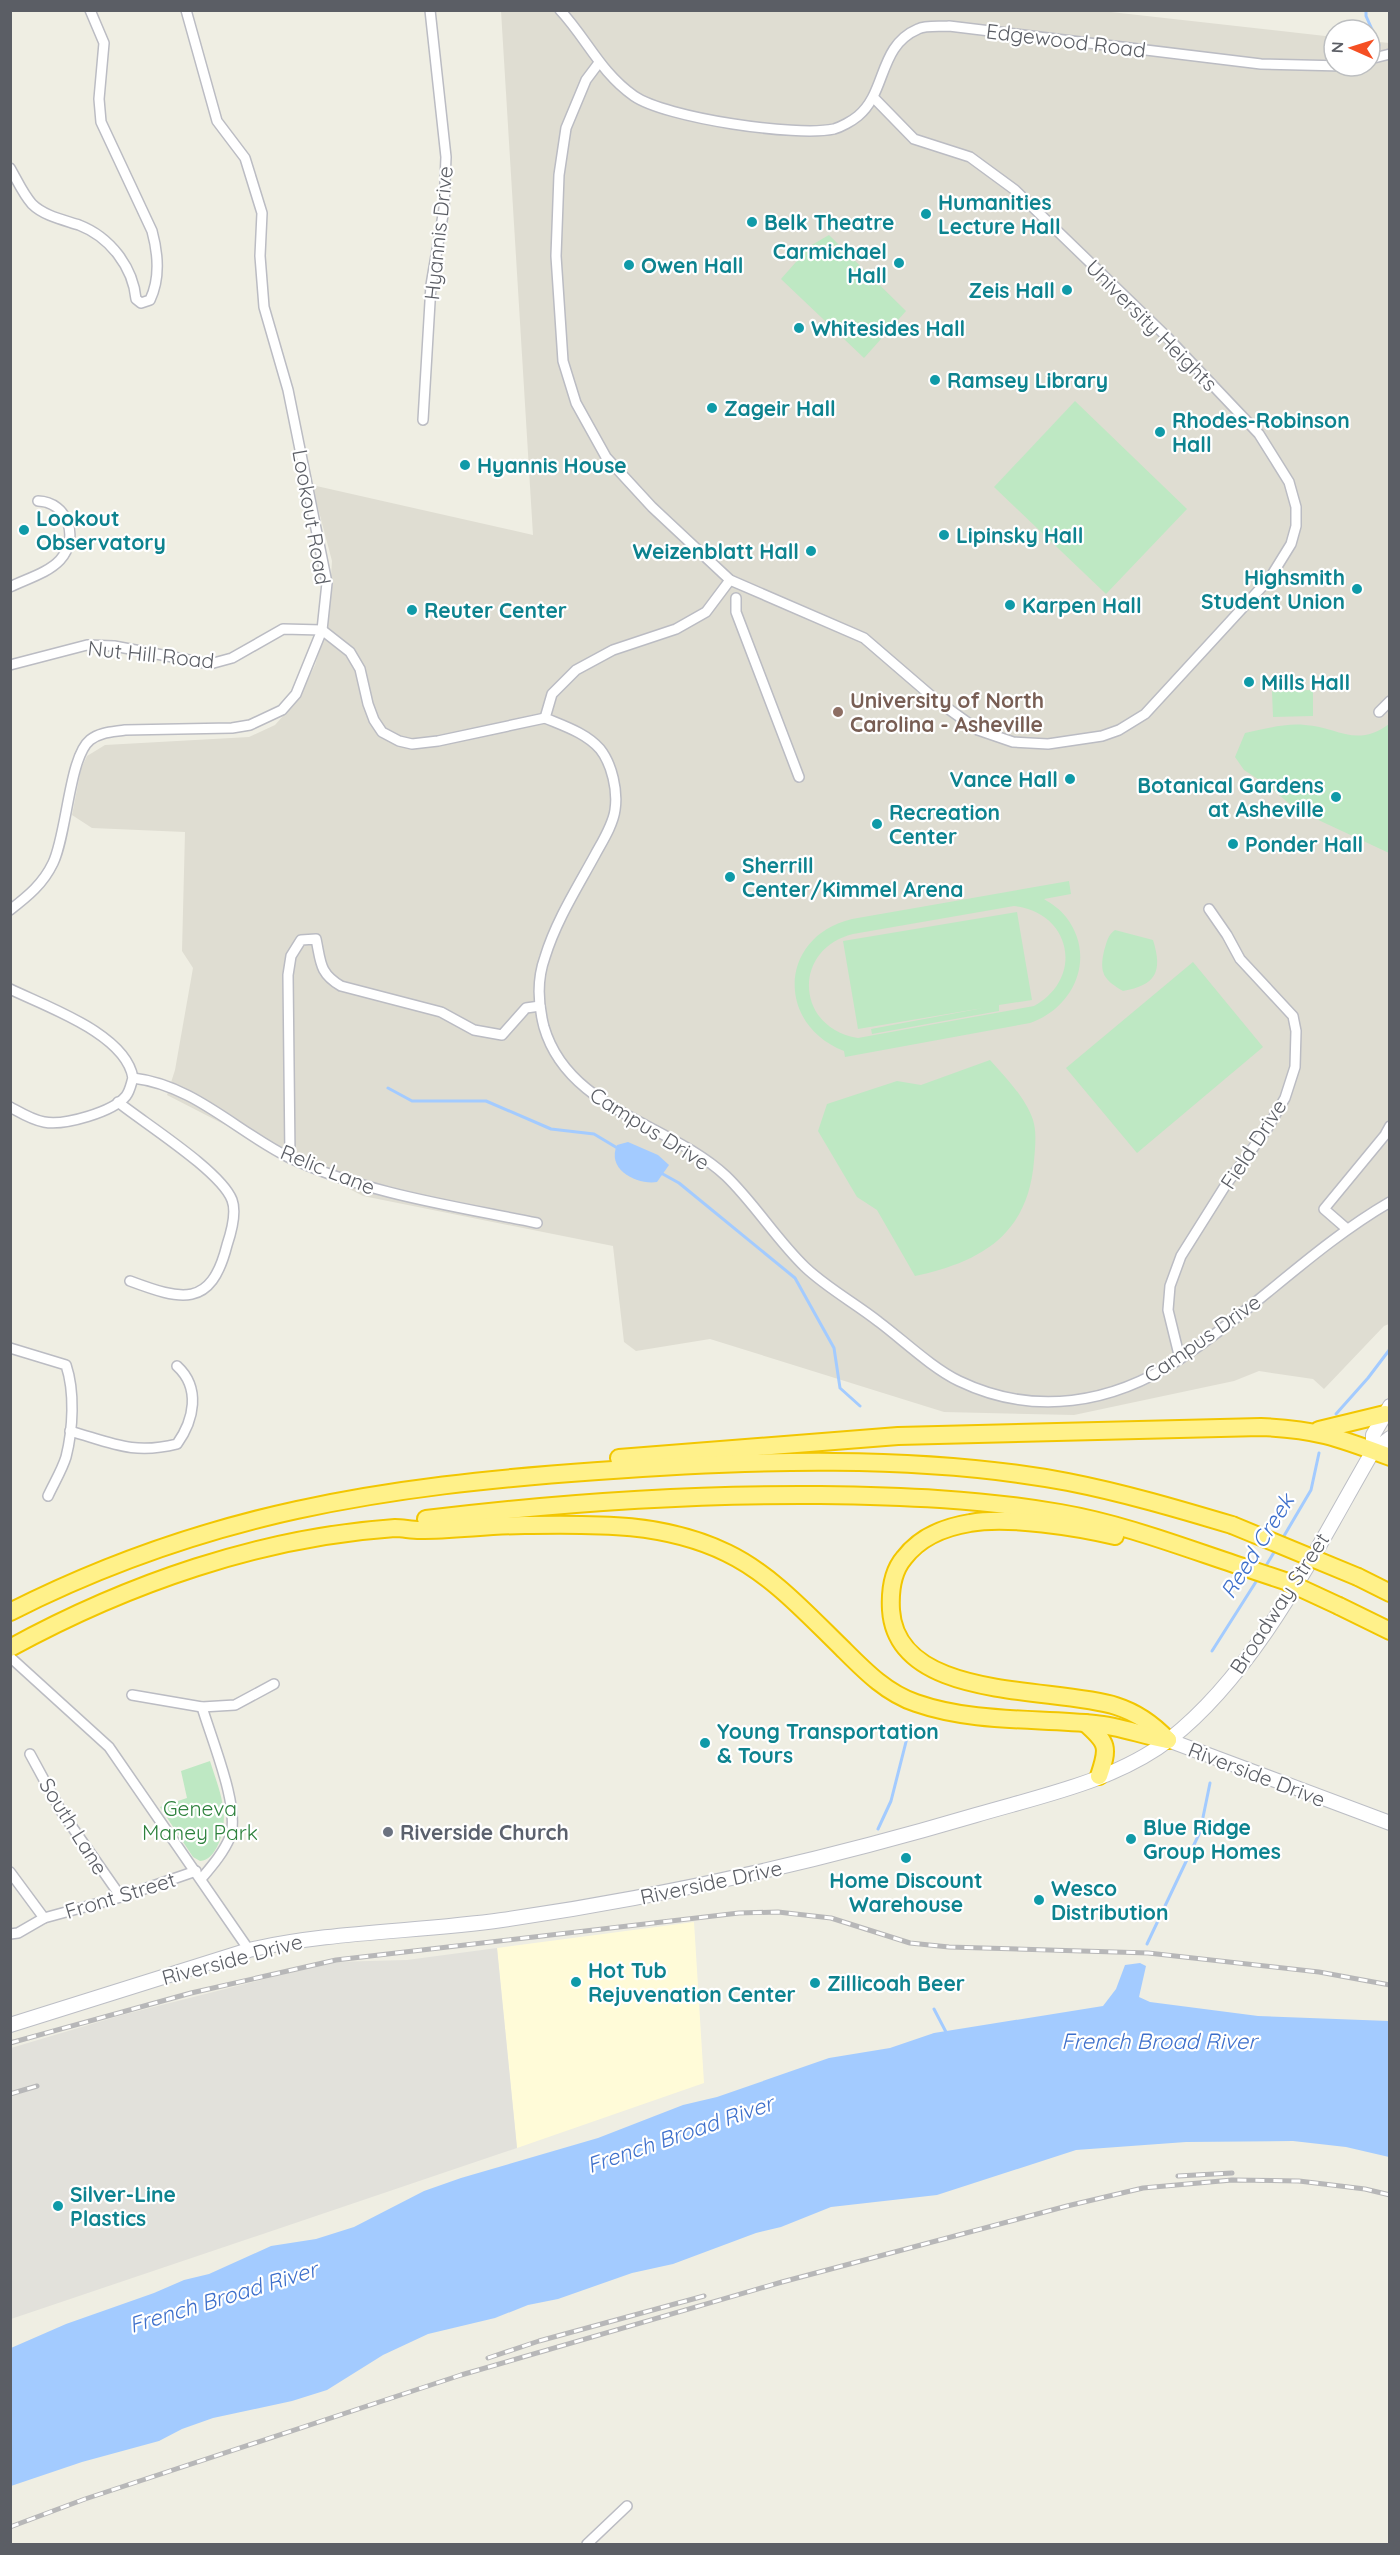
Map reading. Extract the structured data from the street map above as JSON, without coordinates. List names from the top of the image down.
{
  "streets": {
    "main road": ["Broadway Street", "Riverside Drive"],
    "street": [
      "Edgewood Road",
      "Hyannis Drive",
      "University Heights",
      "Lookout Road",
      "Nut Hill Road",
      "Campus Drive",
      "Field Drive",
      "Relic Lane",
      "South Lane",
      "Front Street"
    ]
  },
  "crossings": [
    ["Edgewood Road", "University Heights"],
    ["Lookout Road", "Nut Hill Road"],
    ["Campus Drive", "Field Drive"],
    ["Broadway Street", "Riverside Drive"],
    ["South Lane", "Front Street"]
  ],
  "water": ["Reed Creek", "French Broad River"],
  "parks": ["Geneva Maney Park"],
  "places": [
    "Humanities Lecture Hall",
    "Belk Theatre",
    "Carmichael Hall",
    "Owen Hall",
    "Zeis Hall",
    "Whitesides Hall",
    "Ramsey Library",
    "Zageir Hall",
    "Rhodes-Robinson Hall",
    "Hyannis House",
    "Lookout Observatory",
    "Lipinsky Hall",
    "Weizenblatt Hall",
    "Highsmith Student Union",
    "Karpen Hall",
    "Reuter Center",
    "Mills Hall",
    "University of North Carolina - Asheville",
    "Vance Hall",
    "Botanical Gardens at Asheville",
    "Recreation Center",
    "Ponder Hall",
    "Sherrill Center/Kimmel Arena",
    "Young Transportation & Tours",
    "Riverside Church",
    "Blue Ridge Group Homes",
    "Home Discount Warehouse",
    "Wesco Distribution",
    "Hot Tub Rejuvenation Center",
    "Zillicoah Beer",
    "Silver-Line Plastics"
  ],
  "north": "left"
}
